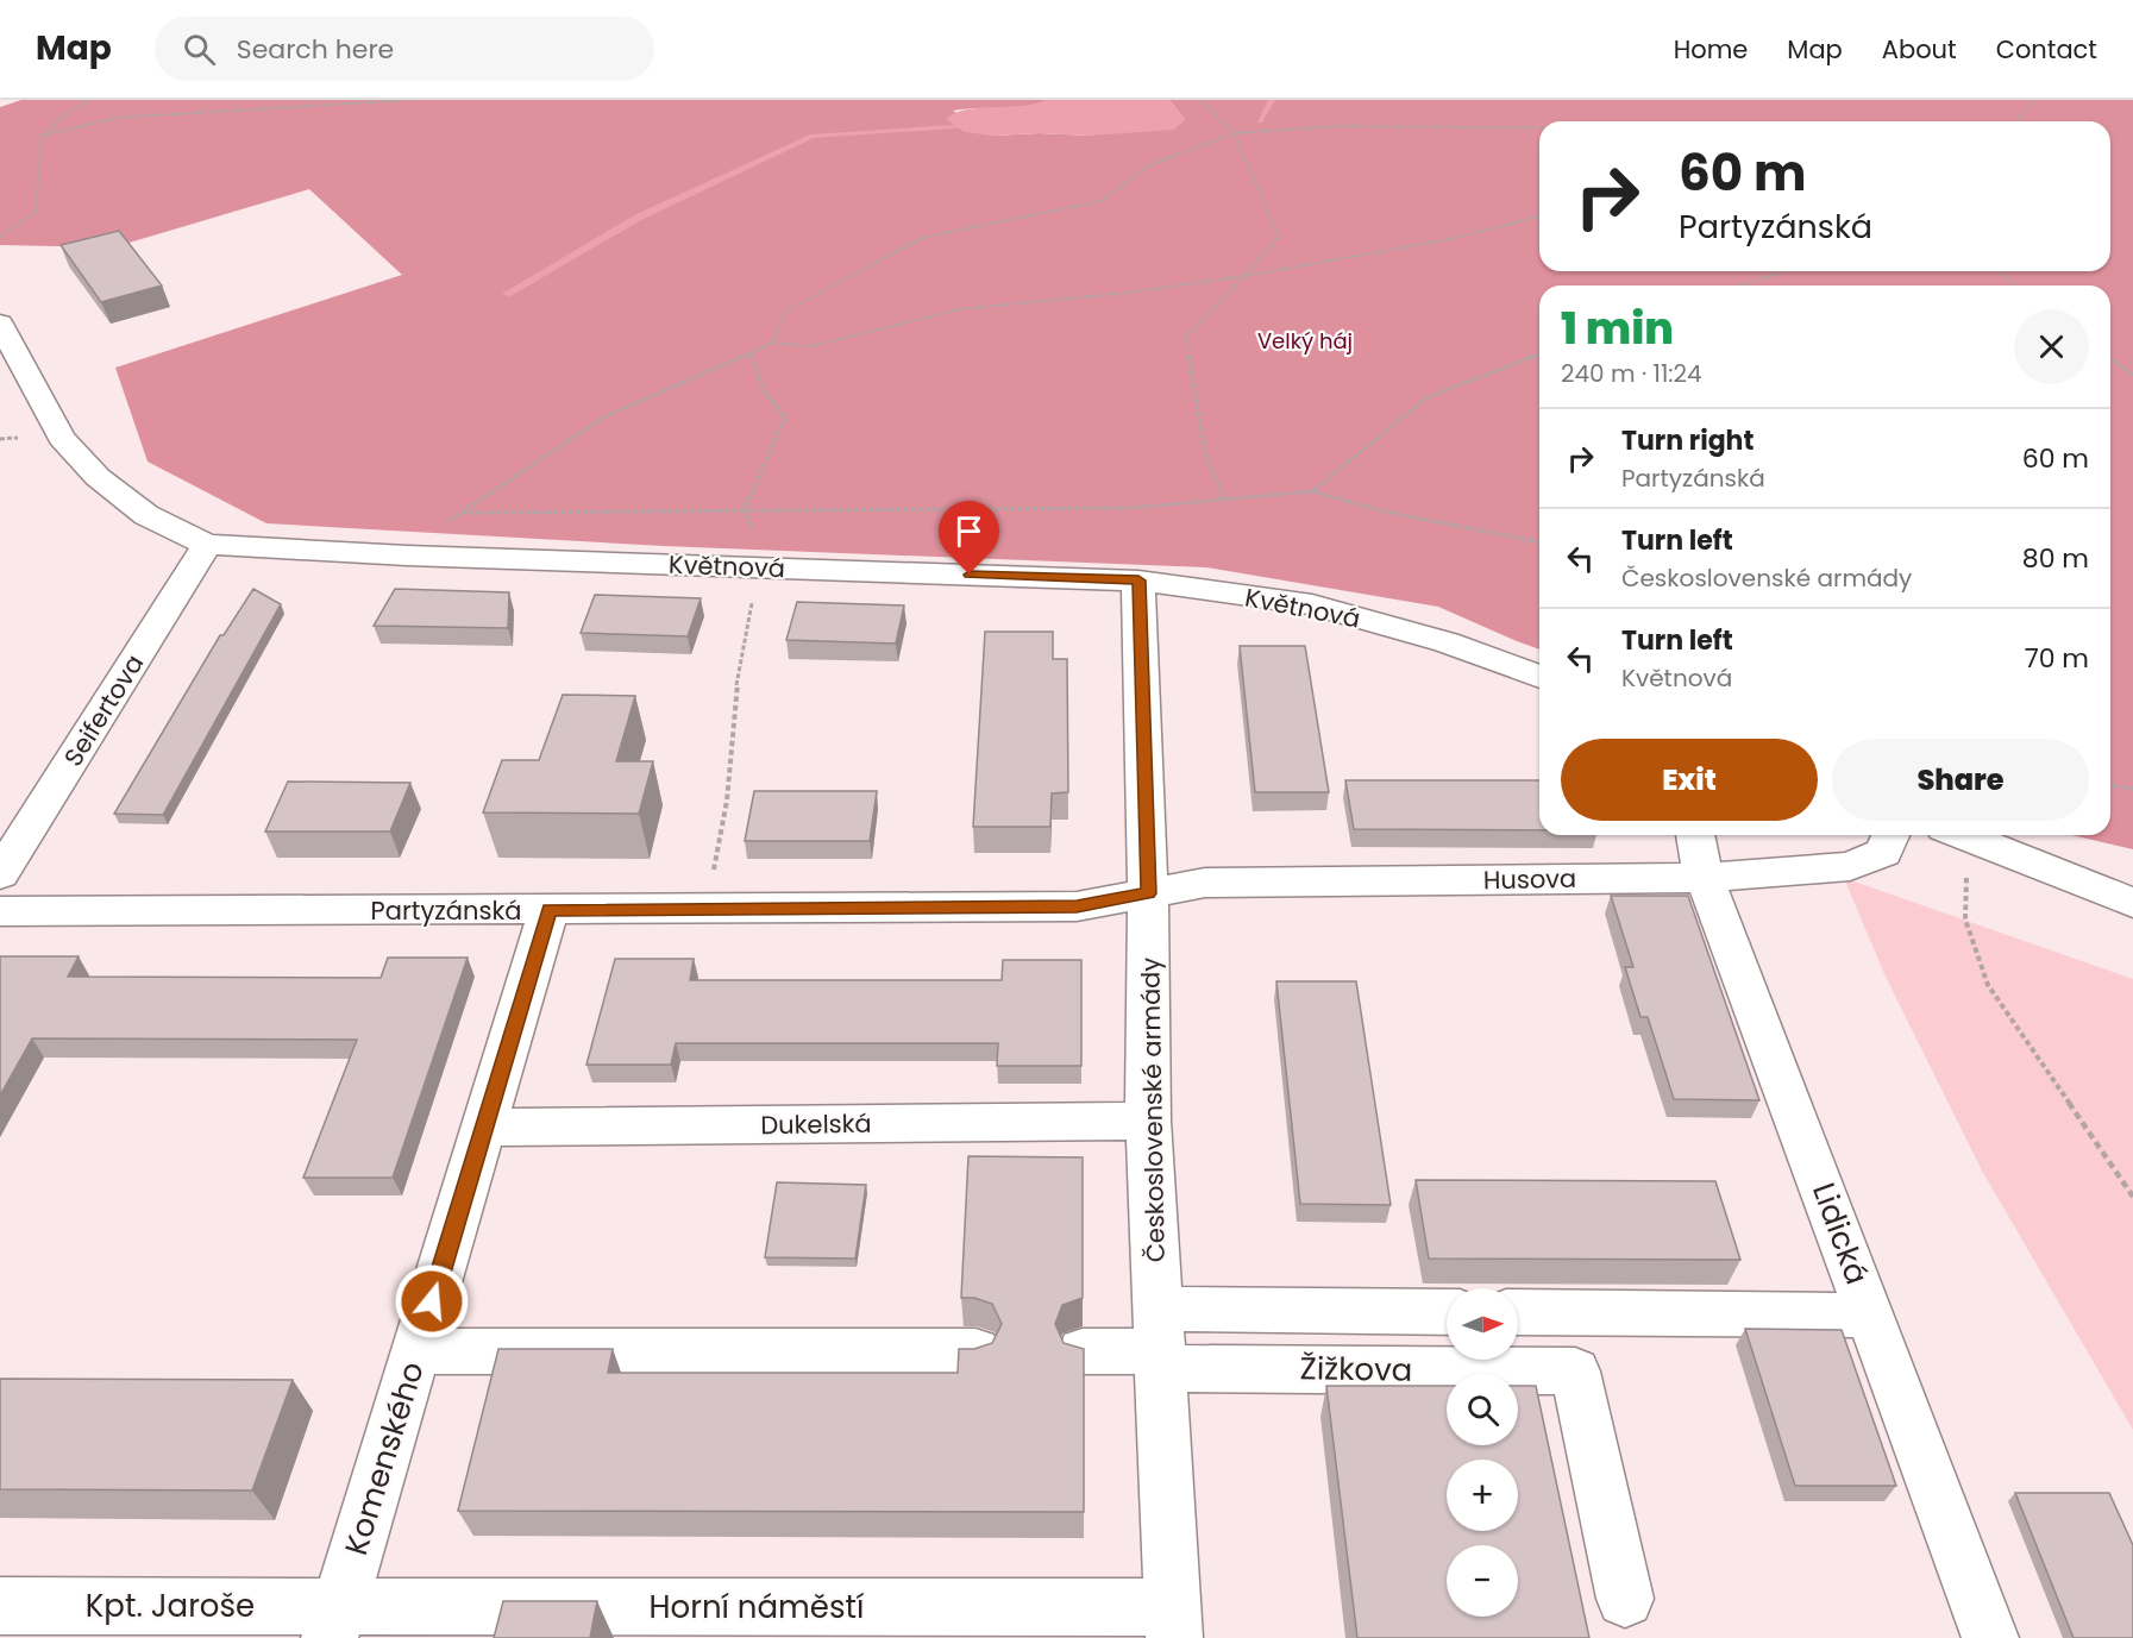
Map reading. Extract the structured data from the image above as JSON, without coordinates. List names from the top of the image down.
{
  "streets": {
    "street": [
      "Květnová",
      "Seifertova",
      "Husova",
      "Partyzánská",
      "Československé armády",
      "Dukelská",
      "Lidická",
      "Žižkova",
      "Komenského",
      "Kpt. Jaroše",
      "Horní náměstí"
    ]
  },
  "crossings": [
    ["Květnová", "Seifertova"],
    ["Květnová", "Československé armády"],
    ["Husova", "Partyzánská"],
    ["Husova", "Československé armády"],
    ["Husova", "Lidická"],
    ["Partyzánská", "Československé armády"],
    ["Partyzánská", "Komenského"],
    ["Československé armády", "Dukelská"],
    ["Československé armády", "Žižkova"],
    ["Československé armády", "Horní náměstí"],
    ["Dukelská", "Komenského"],
    ["Komenského", "Kpt. Jaroše"],
    ["Komenského", "Horní náměstí"],
    ["Kpt. Jaroše", "Horní náměstí"]
  ],
  "parks": ["Velký háj"],
  "north": "right",
  "page": {
    "header": "Map",
    "search": "Search here",
    "nav": [
      "Home",
      "Map",
      "About",
      "Contact"
    ],
    "turn": ["60 m", "Partyzánská"],
    "heading": ["1 min", "240 m · 11:24"],
    "list": [
      {
        "name": "Turn right",
        "note": "Partyzánská",
        "value": "60 m"
      },
      {
        "name": "Turn left",
        "note": "Československé armády",
        "value": "80 m"
      },
      {
        "name": "Turn left",
        "note": "Květnová",
        "value": "70 m"
      }
    ],
    "buttons": ["Exit", "Share"],
    "map_buttons": ["+", "−"]
  }
}
